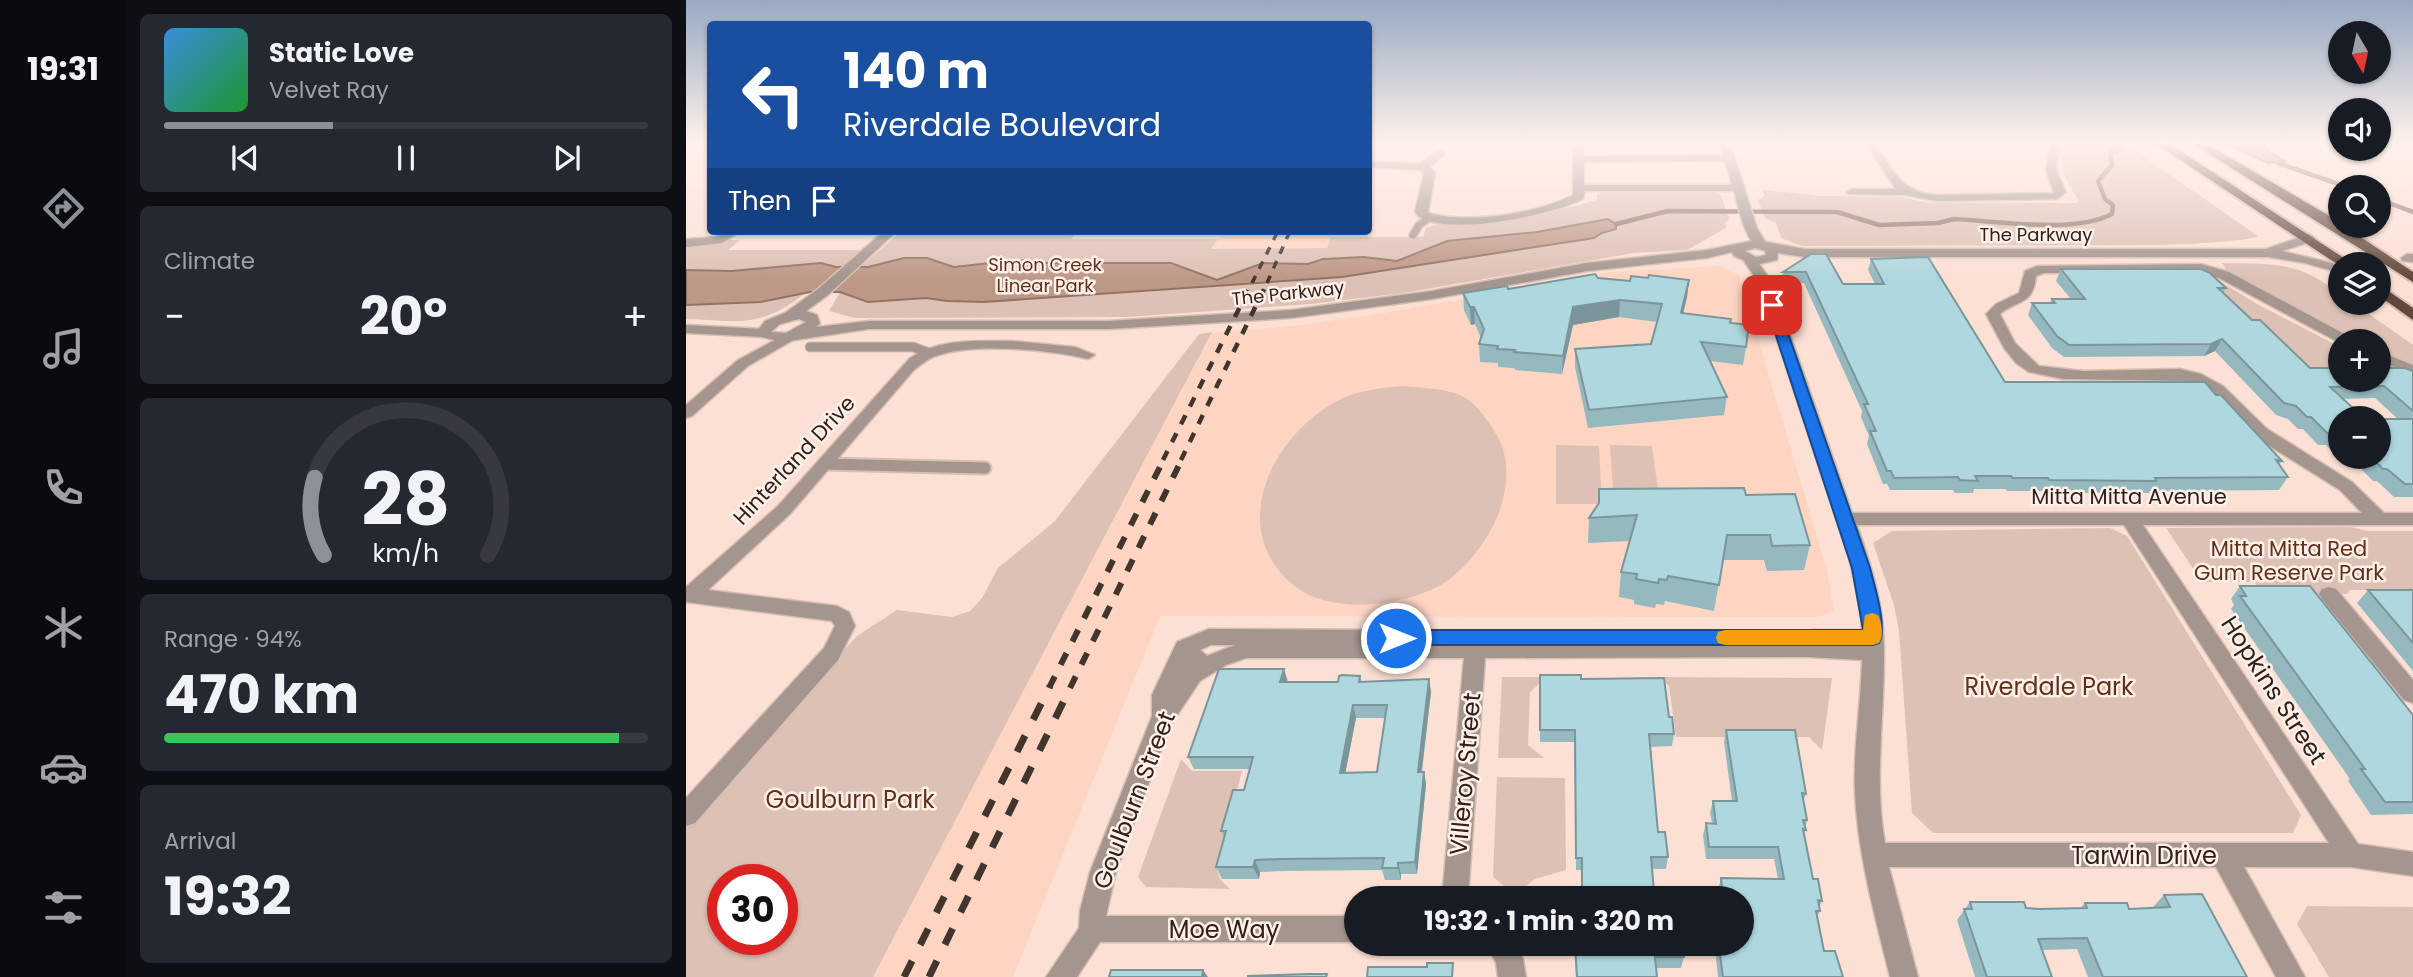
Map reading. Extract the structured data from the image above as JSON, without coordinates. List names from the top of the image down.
{
  "streets": {
    "street": [
      "The Parkway",
      "Hinterland Drive",
      "Mitta Mitta Avenue",
      "Hopkins Street",
      "Villeroy Street",
      "Goulburn Street",
      "Tarwin Drive",
      "Moe Way"
    ]
  },
  "crossings": [
    ["Mitta Mitta Avenue", "Hopkins Street"],
    ["Hopkins Street", "Tarwin Drive"],
    ["Villeroy Street", "Goulburn Street"],
    ["Goulburn Street", "Moe Way"]
  ],
  "parks": [
    "Simon Creek Linear Park",
    "Mitta Mitta Red Gum Reserve Park",
    "Riverdale Park",
    "Goulburn Park"
  ],
  "north": "bottom",
  "page": {
    "tabs": "19:31",
    "map_buttons": ["+", "−"],
    "turn": ["140 m", "Riverdale Boulevard"],
    "song": ["Static Love", "Velvet Ray"],
    "then": "Then",
    "tile": [
      "Climate",
      ["Range · 94%", "470 km"],
      ["Arrival", "19:32"]
    ],
    "heat": ["−", "20°", "+"],
    "limit": "30",
    "trip": "19:32 · 1 min · 320 m",
    "gauge": ["28", "km/h"]
  }
}
